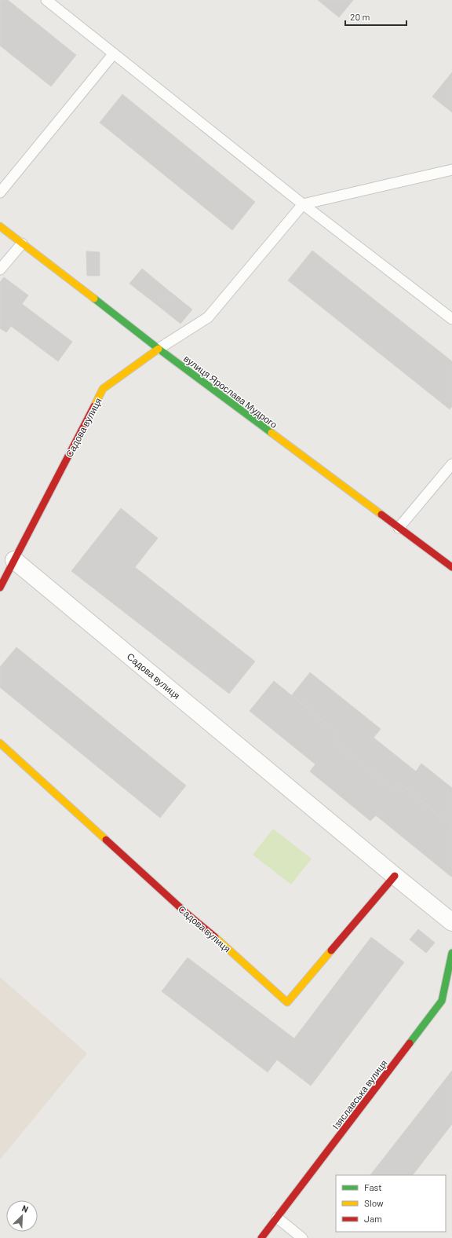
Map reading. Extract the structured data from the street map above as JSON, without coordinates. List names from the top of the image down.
{
  "streets": {
    "street": ["вулиця Ярослава Мудрого", "Садова вулиця", "Ізяславська вулиця"]
  },
  "crossings": [
    ["вулиця Ярослава Мудрого", "Садова вулиця"]
  ],
  "legend": ["Fast", "Slow", "Jam"],
  "scale_bar": "20 m",
  "north": "top right"
}
